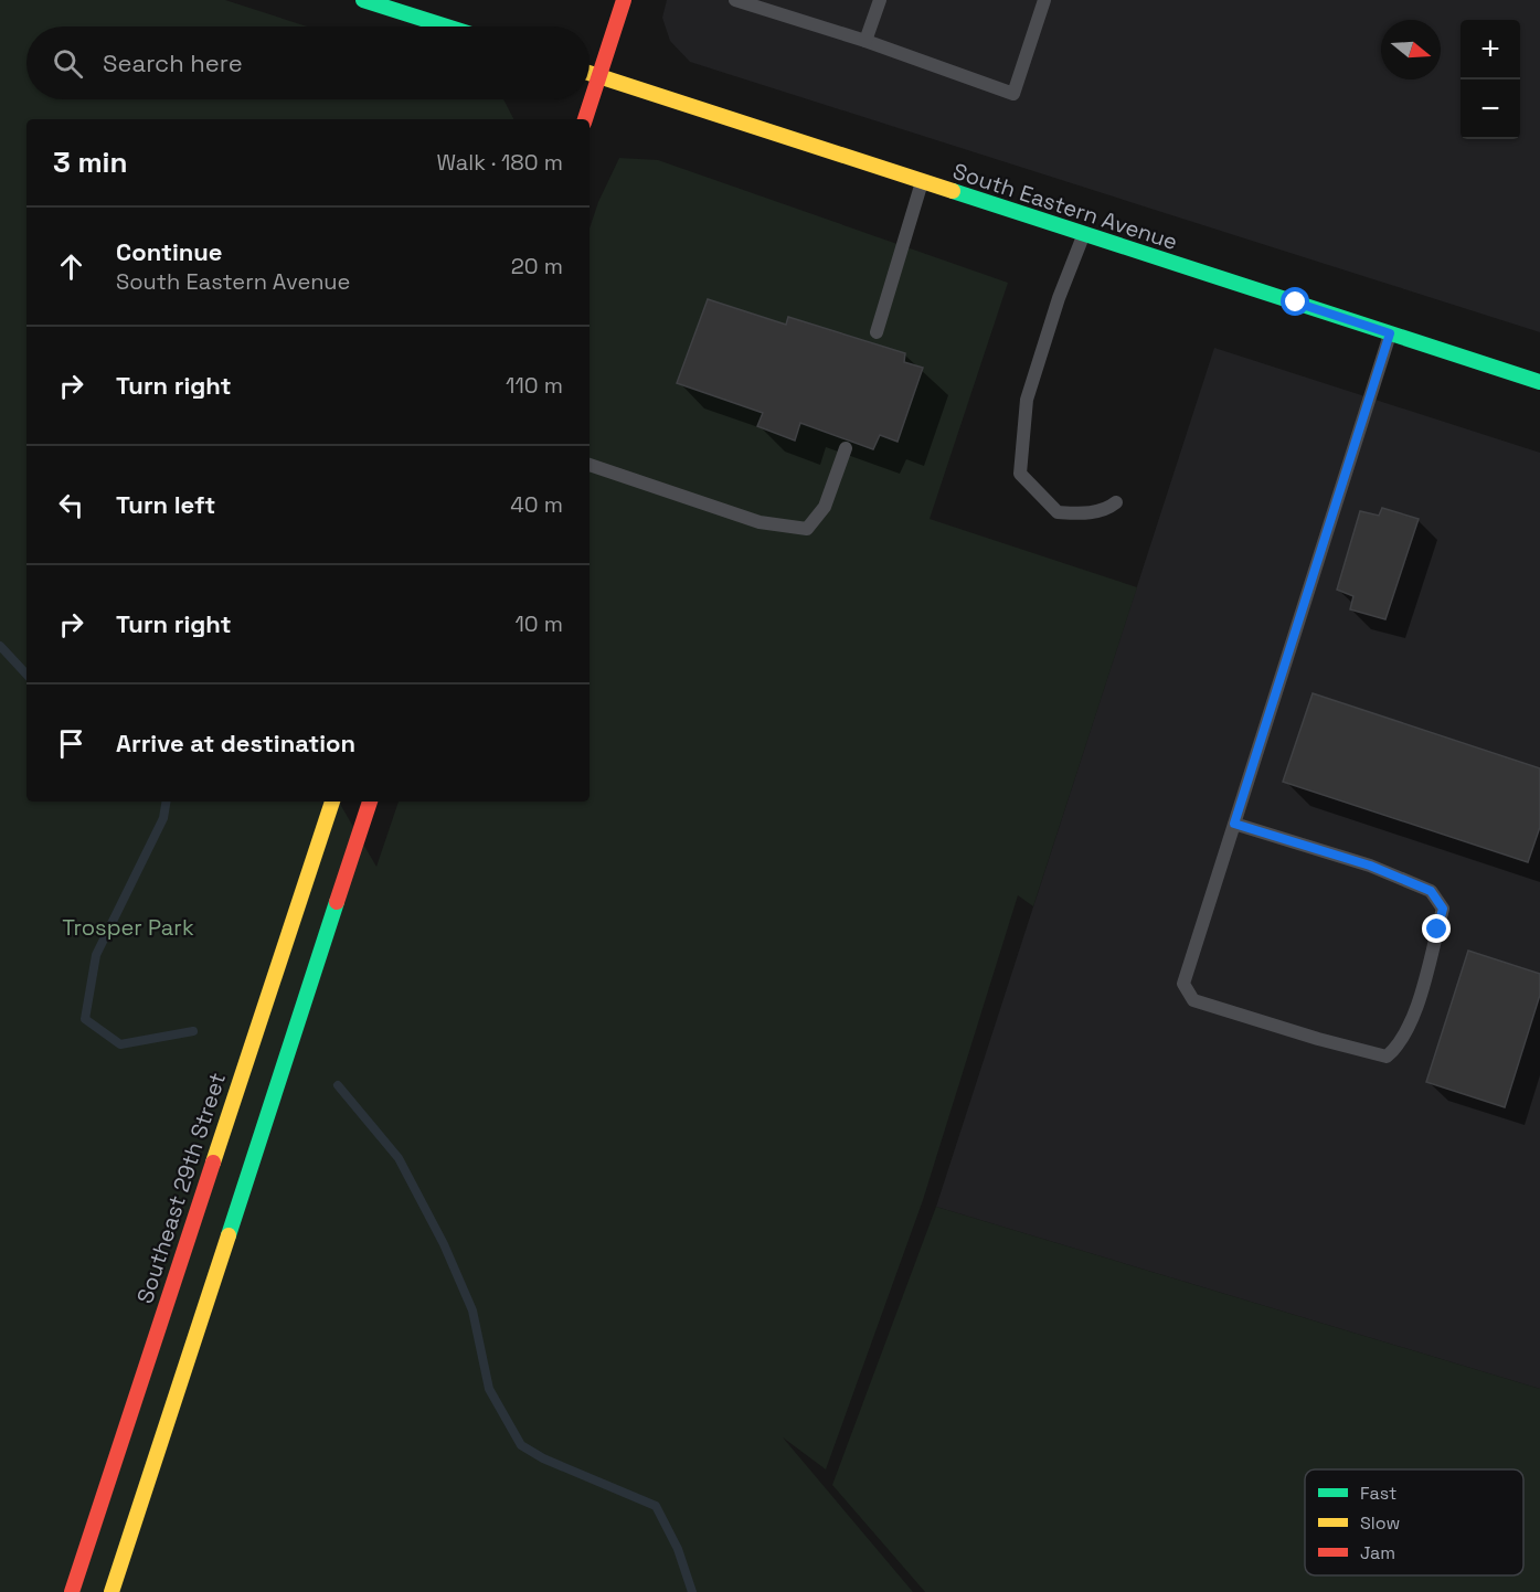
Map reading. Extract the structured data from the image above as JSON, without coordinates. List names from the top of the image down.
{
  "streets": {
    "main road": ["South Eastern Avenue", "Southeast 29th Street"]
  },
  "parks": ["Trosper Park"],
  "legend": ["Fast", "Slow", "Jam"],
  "north": "right",
  "page": {
    "map_buttons": ["+", "−"],
    "search": "Search here",
    "heading": ["3 min", "Walk · 180 m"],
    "list": [
      ["Continue", "South Eastern Avenue", "20 m"],
      ["Turn right", "110 m"],
      ["Turn left", "40 m"],
      ["Turn right", "10 m"],
      "Arrive at destination"
    ]
  }
}
